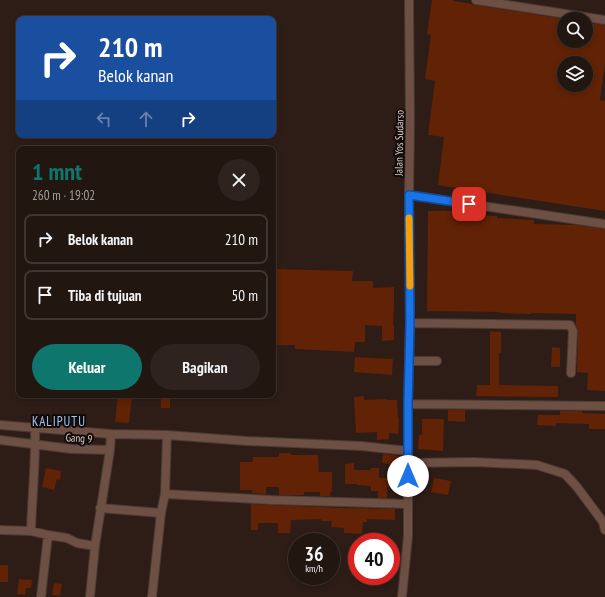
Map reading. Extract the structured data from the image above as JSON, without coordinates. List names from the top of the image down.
{
  "streets": {
    "street": ["Jalan Yos Sudarso", "Gang 9"]
  },
  "districts": ["KALIPUTU"],
  "page": {
    "turn": ["210 m", "Belok kanan"],
    "heading": ["1 mnt", "260 m · 19:02"],
    "list": [
      {
        "name": "Belok kanan",
        "value": "210 m"
      },
      {
        "name": "Tiba di tujuan",
        "value": "50 m"
      }
    ],
    "buttons": ["Keluar", "Bagikan"],
    "speed": "36 km/h",
    "limit": "40"
  }
}
